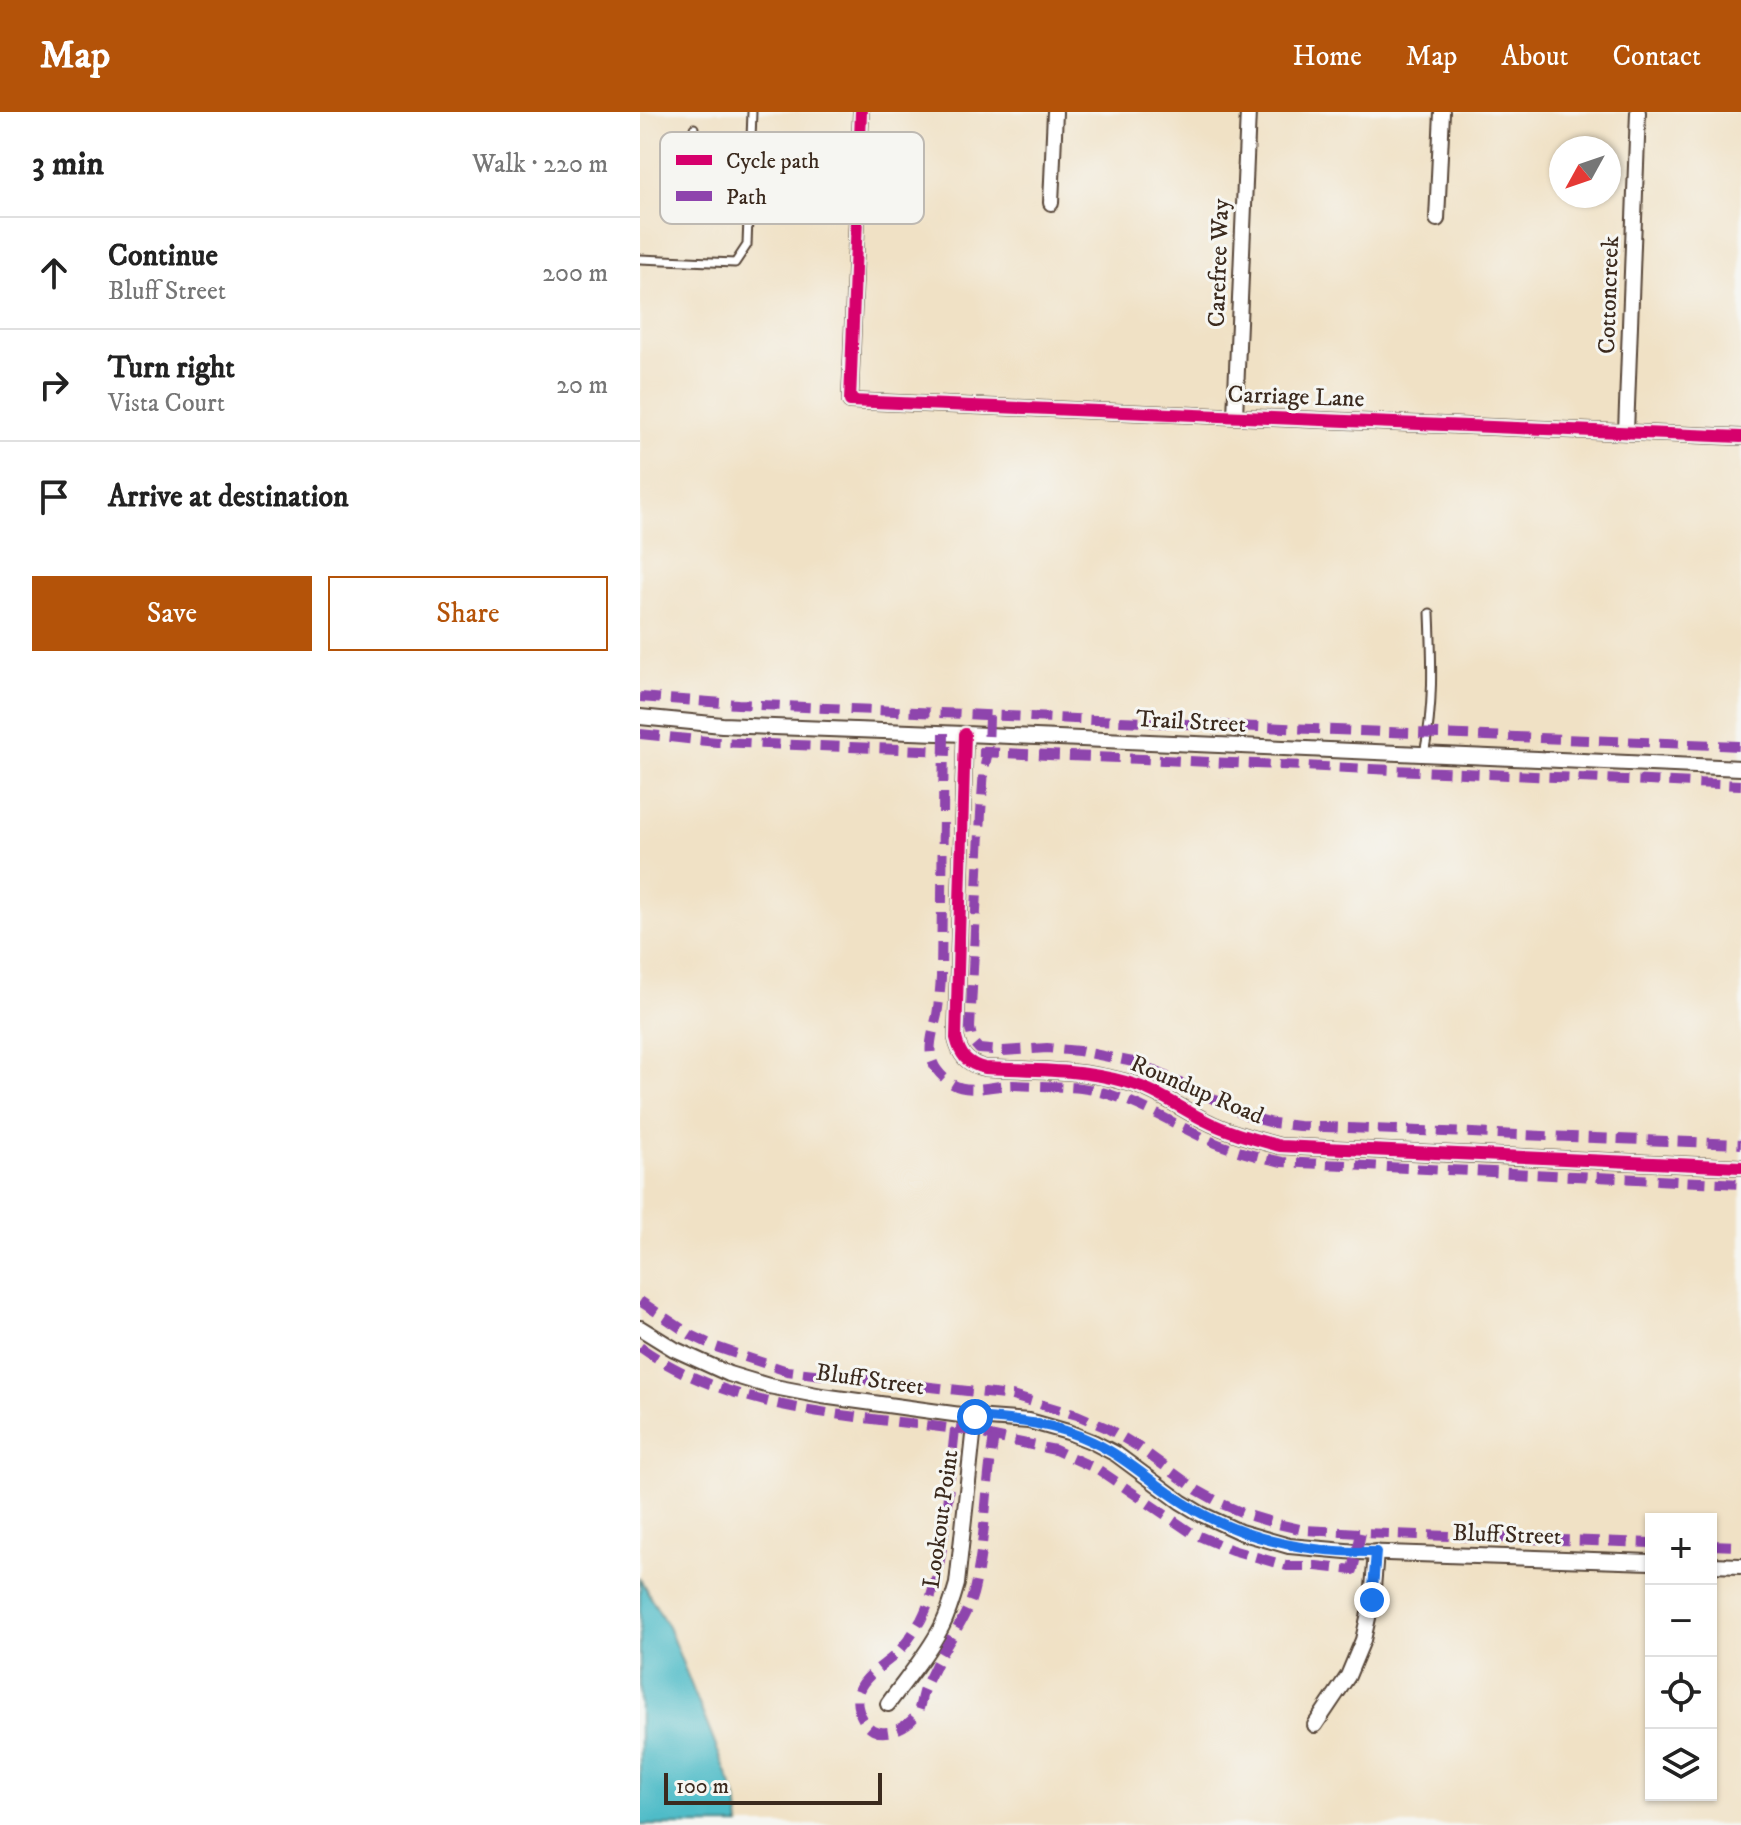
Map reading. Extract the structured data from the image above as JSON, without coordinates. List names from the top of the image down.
{
  "streets": {
    "street": [
      "Carefree Way",
      "Cottoncreek",
      "Carriage Lane",
      "Trail Street",
      "Roundup Road",
      "Bluff Street",
      "Lookout Point"
    ]
  },
  "crossings": [
    ["Carefree Way", "Carriage Lane"],
    ["Cottoncreek", "Carriage Lane"],
    ["Trail Street", "Roundup Road"],
    ["Bluff Street", "Lookout Point"]
  ],
  "legend": ["Cycle path", "Path"],
  "scale_bar": "100 m",
  "north": "bottom left",
  "page": {
    "header": "Map",
    "nav": [
      "Home",
      "Map",
      "About",
      "Contact"
    ],
    "heading": ["3 min", "Walk · 220 m"],
    "list": [
      ["Continue", "Bluff Street", "200 m"],
      ["Turn right", "Vista Court", "20 m"],
      "Arrive at destination"
    ],
    "buttons": ["Save", "Share"],
    "map_buttons": ["+", "−"],
    "scale": "100 m"
  }
}
